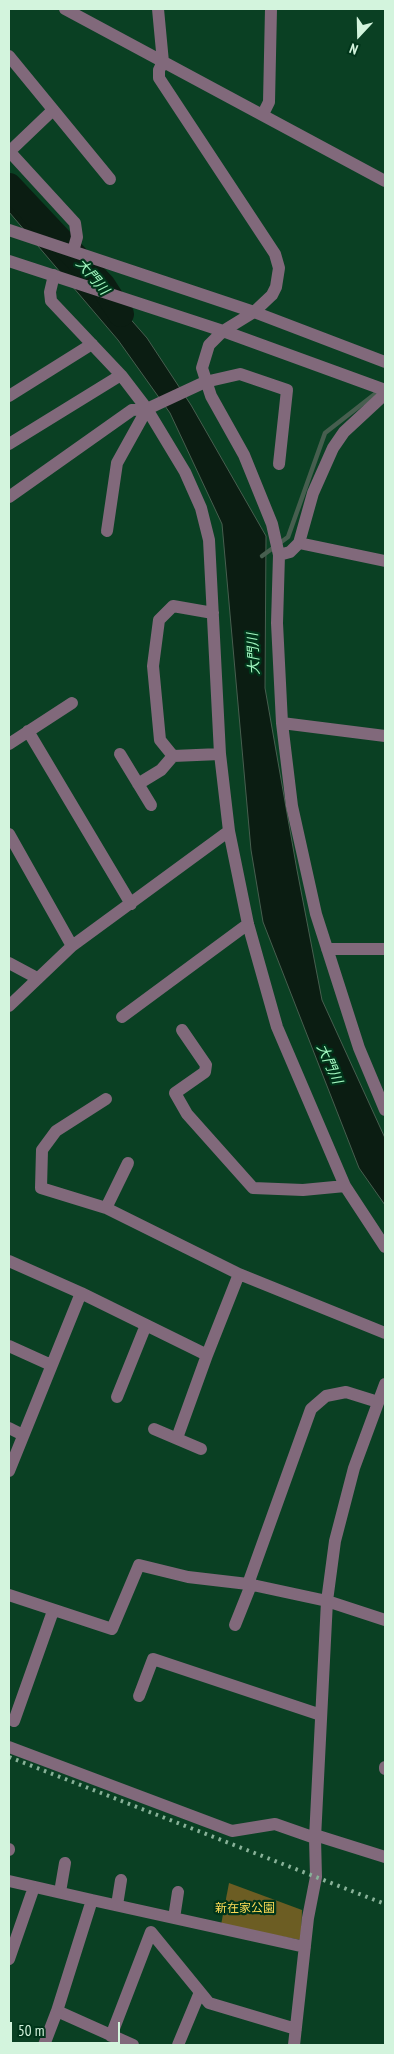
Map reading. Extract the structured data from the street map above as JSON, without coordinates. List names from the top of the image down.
{
  "water": ["大門川"],
  "parks": ["新在家公園"],
  "scale_bar": "50 m",
  "north": "bottom"
}
